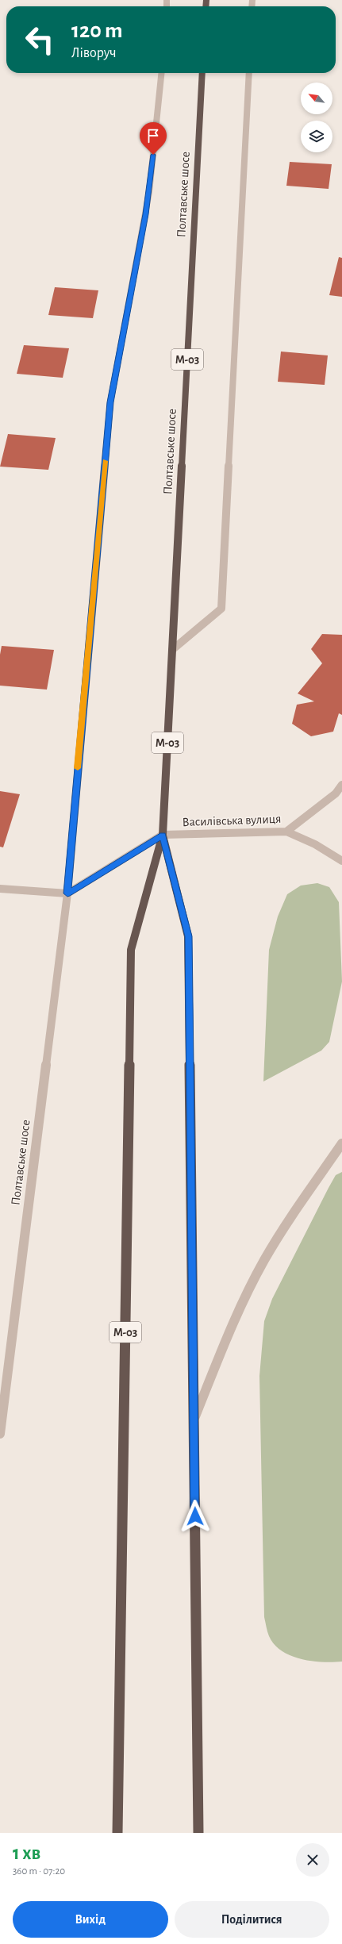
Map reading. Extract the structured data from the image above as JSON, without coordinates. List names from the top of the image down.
{
  "streets": {
    "highway": ["Полтавське шосе", "М-03"],
    "street": ["Василівська вулиця"]
  },
  "crossings": [
    ["Полтавське шосе", "М-03"],
    ["Полтавське шосе", "Василівська вулиця"],
    ["М-03", "Василівська вулиця"]
  ],
  "north": "top left",
  "page": {
    "turn": ["120 m", "Ліворуч"],
    "heading": ["1 хв", "360 m · 07:20"],
    "buttons": ["Вихід", "Поділитися"]
  }
}
